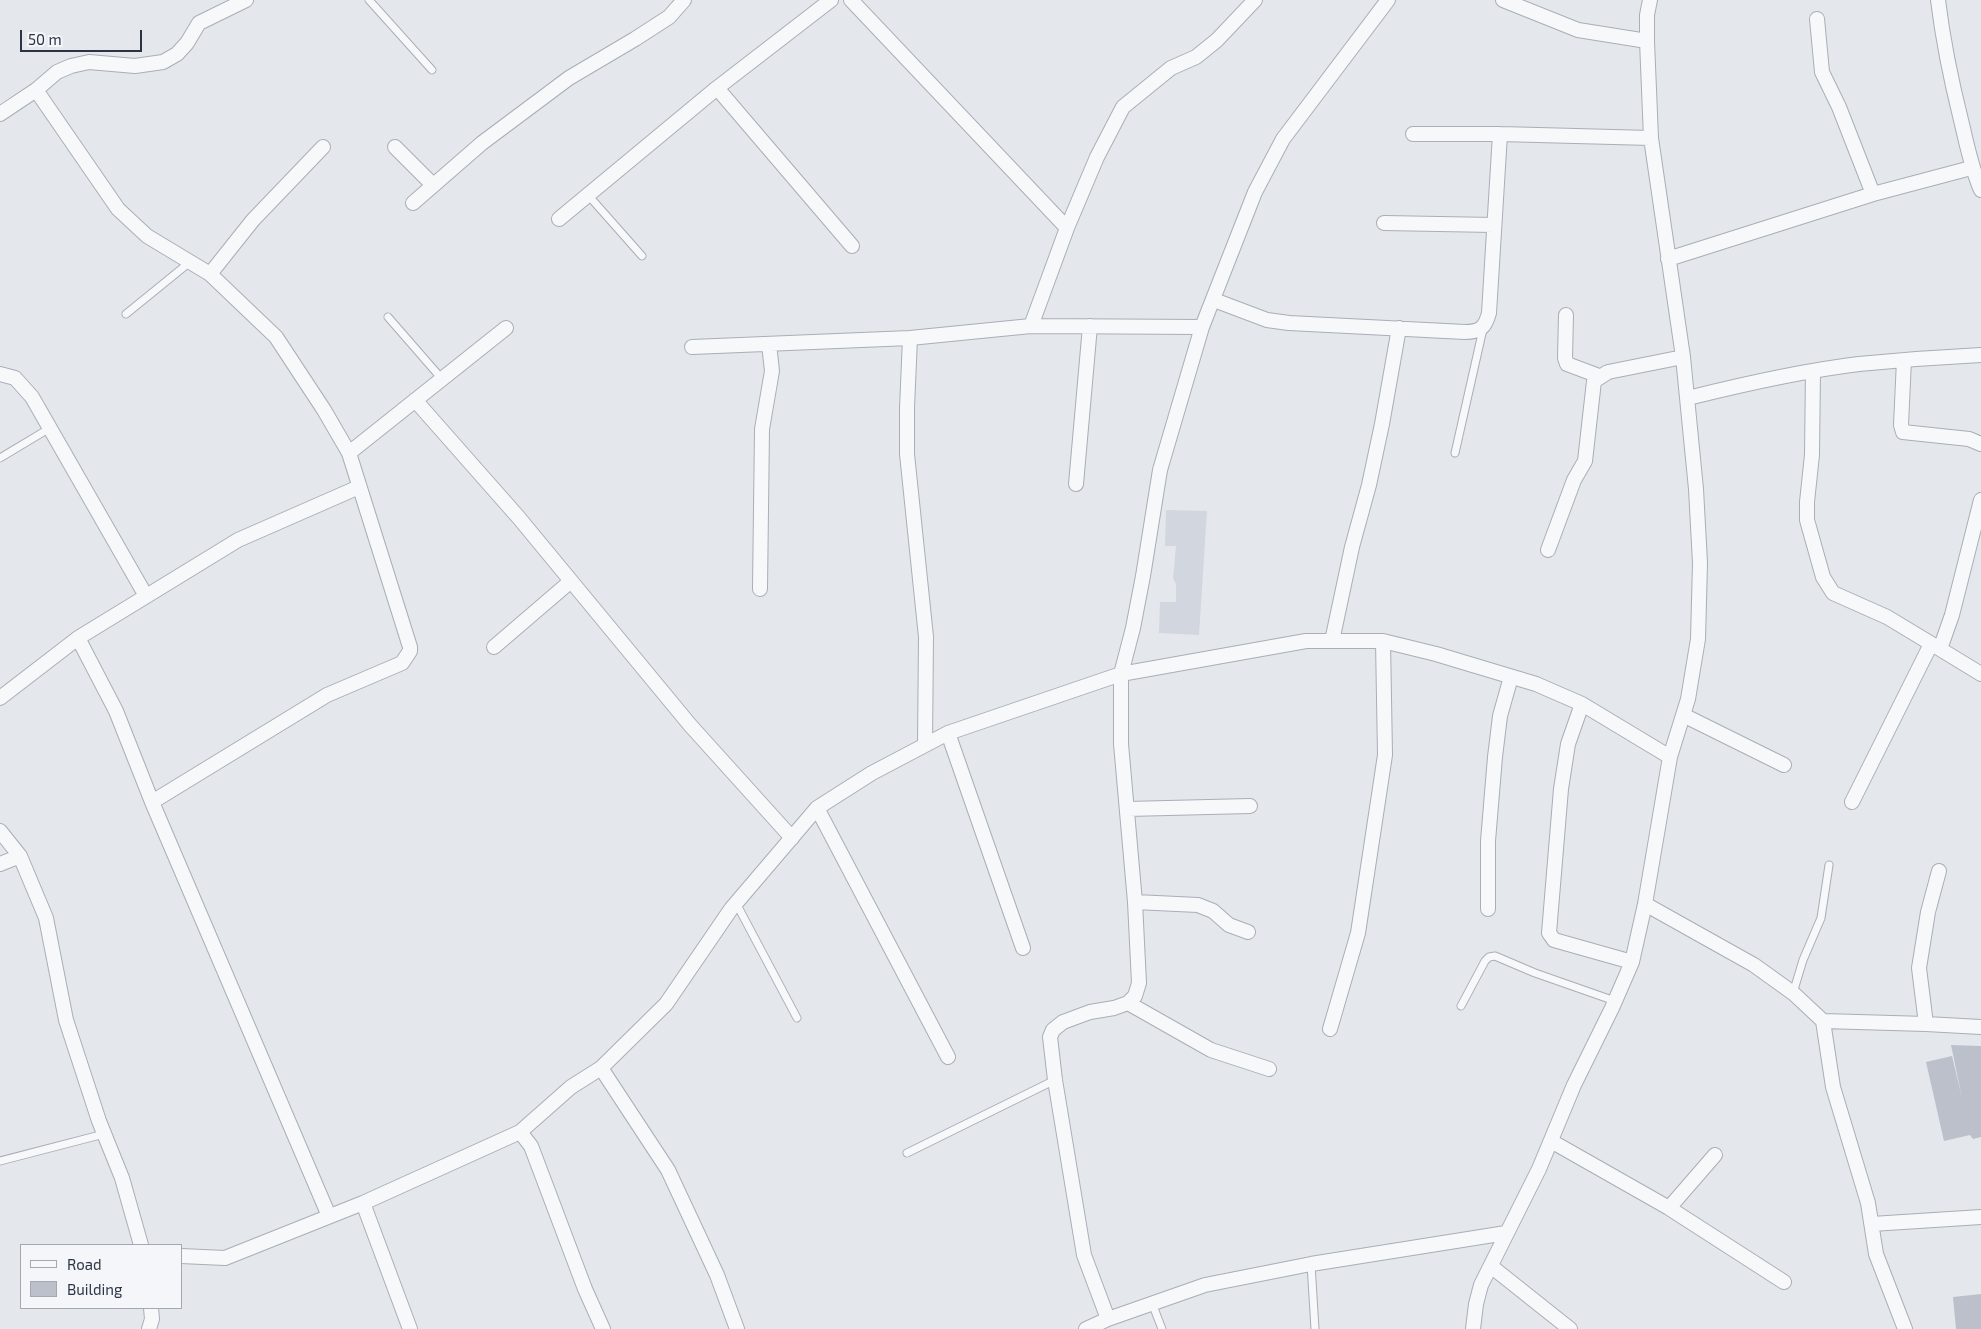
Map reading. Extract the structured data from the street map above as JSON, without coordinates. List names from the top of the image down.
{
  "legend": ["Road", "Building"],
  "scale_bar": "50 m"
}
